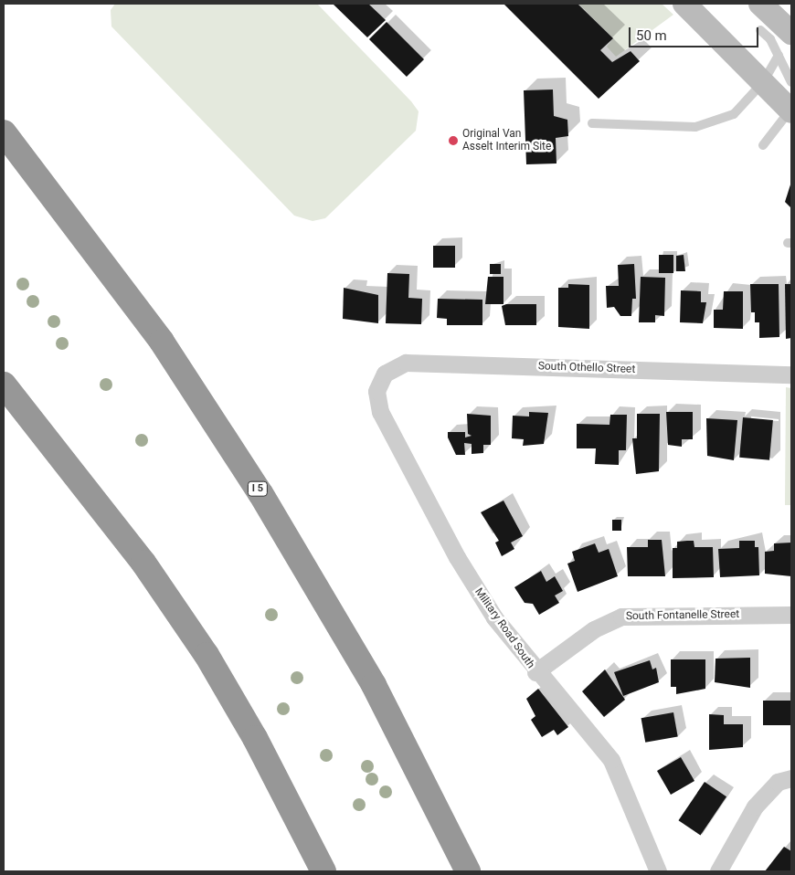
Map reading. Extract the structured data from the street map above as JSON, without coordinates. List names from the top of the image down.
{
  "streets": {
    "highway": ["I 5"],
    "street": ["South Othello Street", "South Fontanelle Street", "Military Road South"]
  },
  "crossings": [
    ["South Othello Street", "Military Road South"],
    ["South Fontanelle Street", "Military Road South"]
  ],
  "places": ["Original Van Asselt Interim Site"],
  "scale_bar": "50 m"
}
